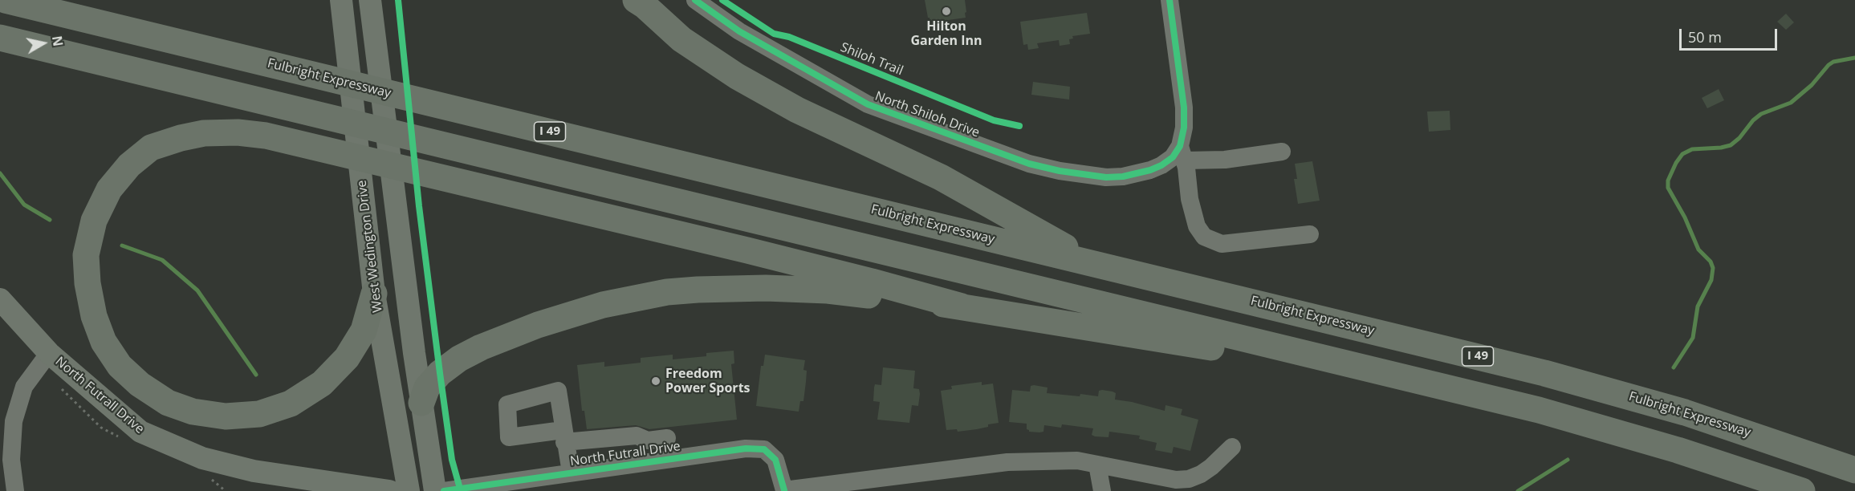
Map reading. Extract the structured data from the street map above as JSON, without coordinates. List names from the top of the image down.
{
  "streets": {
    "highway": ["Fulbright Expressway", "I 49"],
    "main road": ["West Wedington Drive", "North Futrall Drive"],
    "street": ["North Shiloh Drive"],
    "cycle path": ["Shiloh Trail"]
  },
  "places": ["Hilton Garden Inn", "Freedom Power Sports"],
  "scale_bar": "50 m",
  "north": "right"
}
